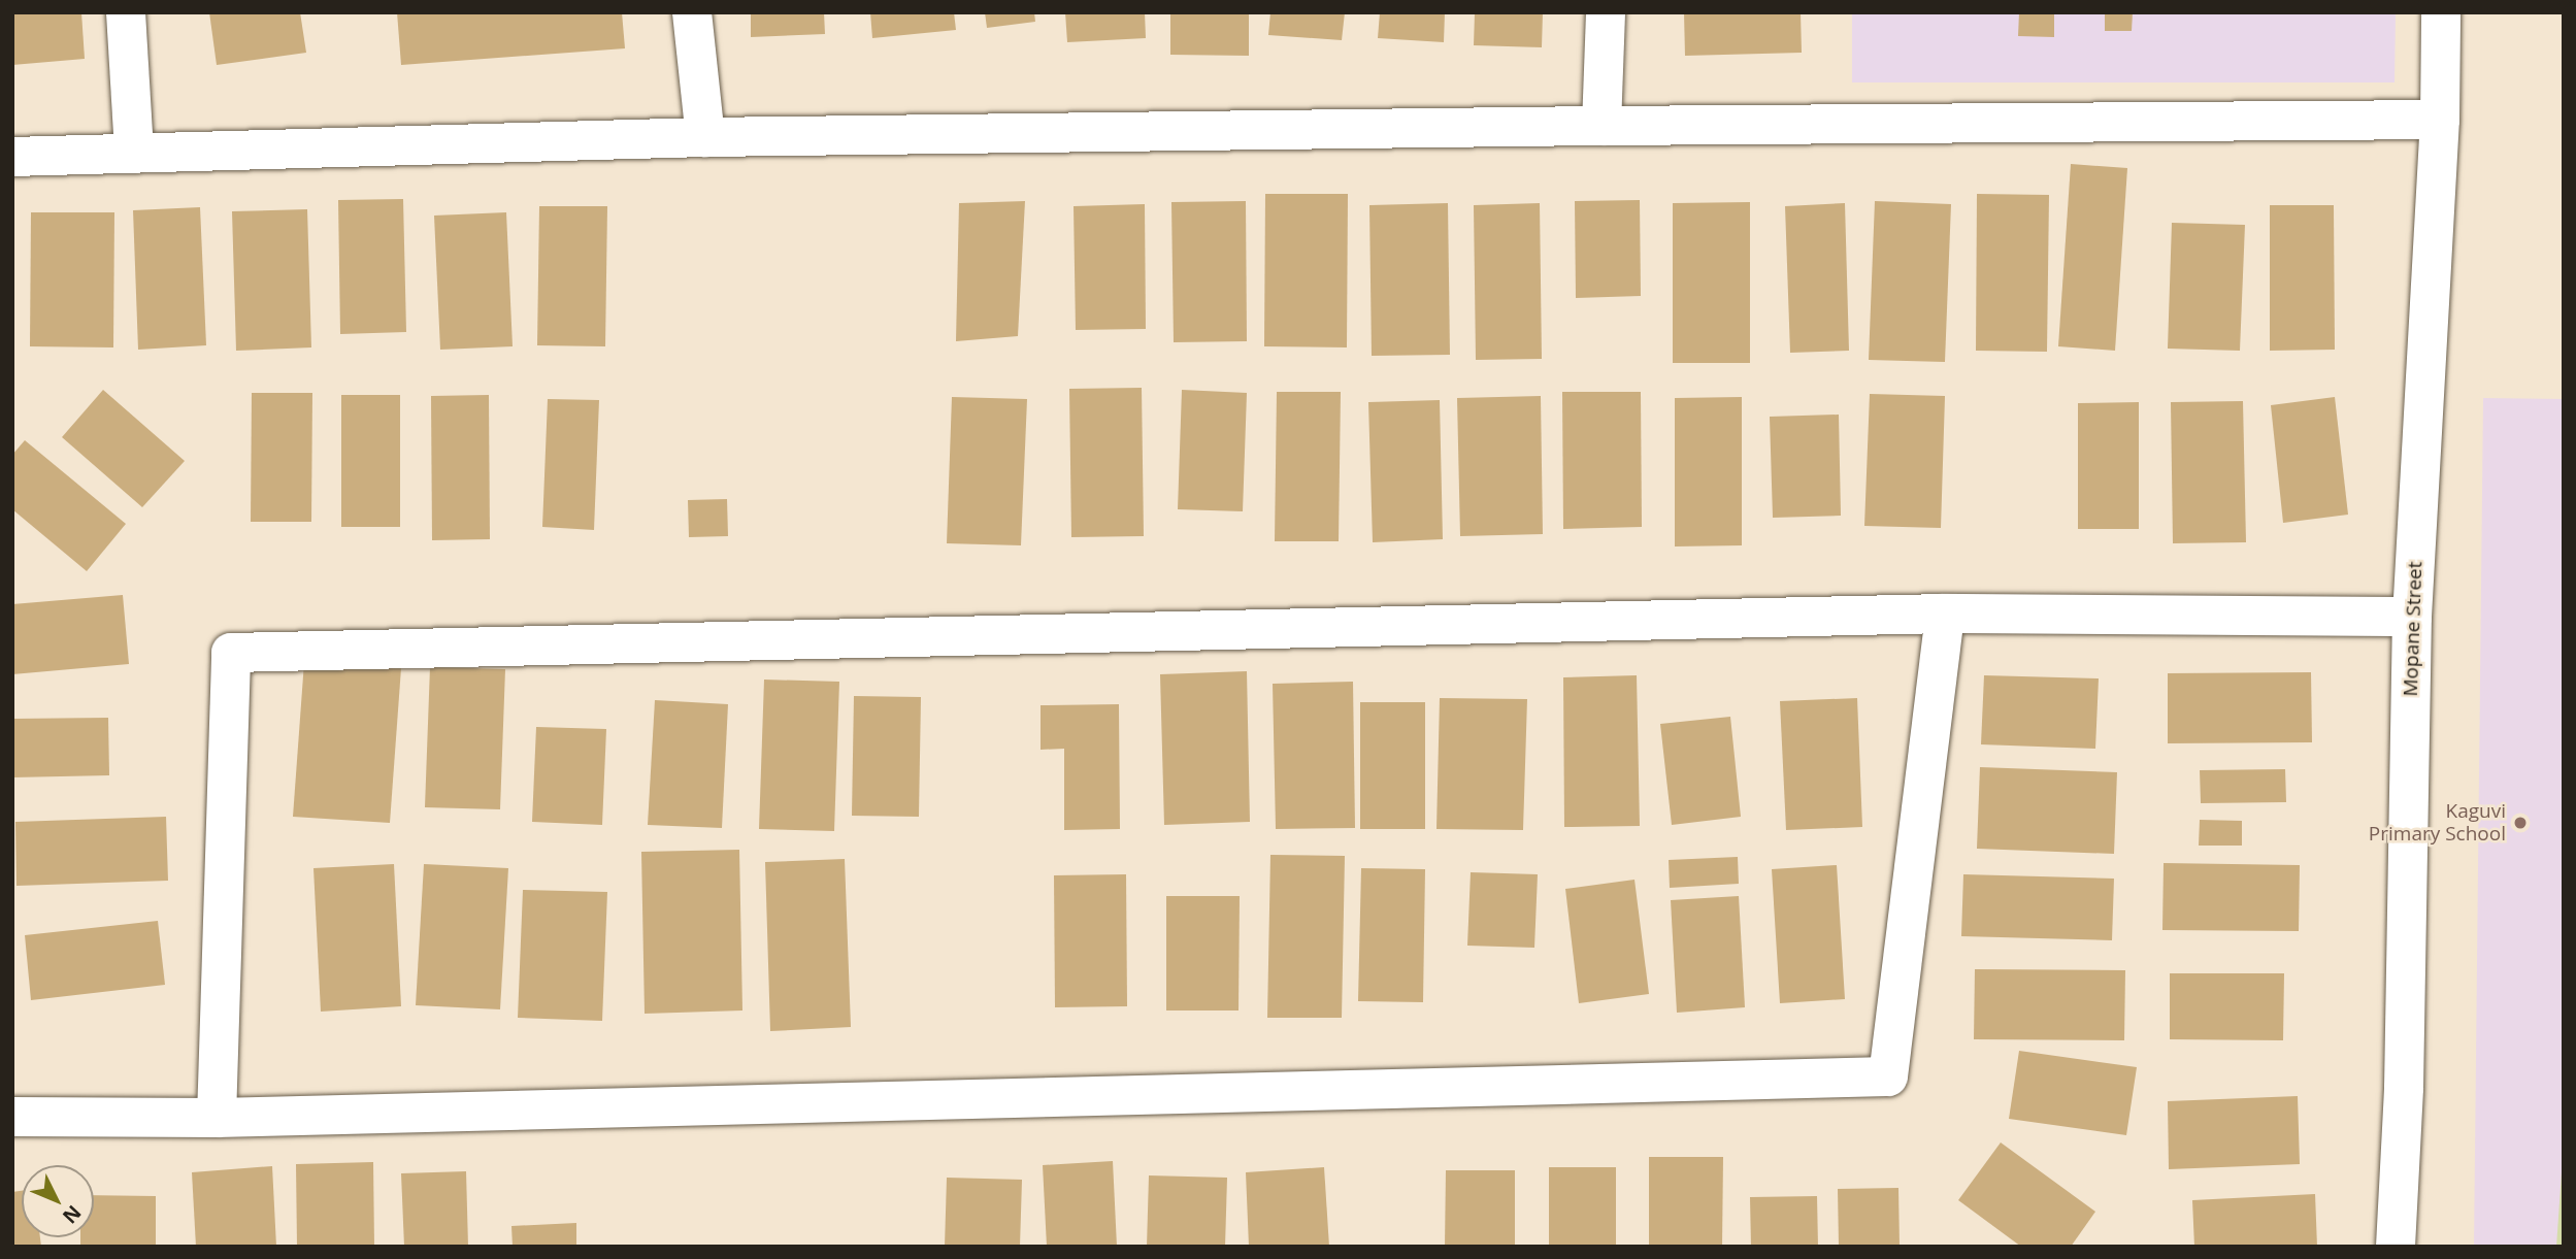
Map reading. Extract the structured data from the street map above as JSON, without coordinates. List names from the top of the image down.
{
  "streets": {
    "street": ["Mopane Street"]
  },
  "places": ["Kaguvi Primary School"],
  "north": "bottom right"
}
